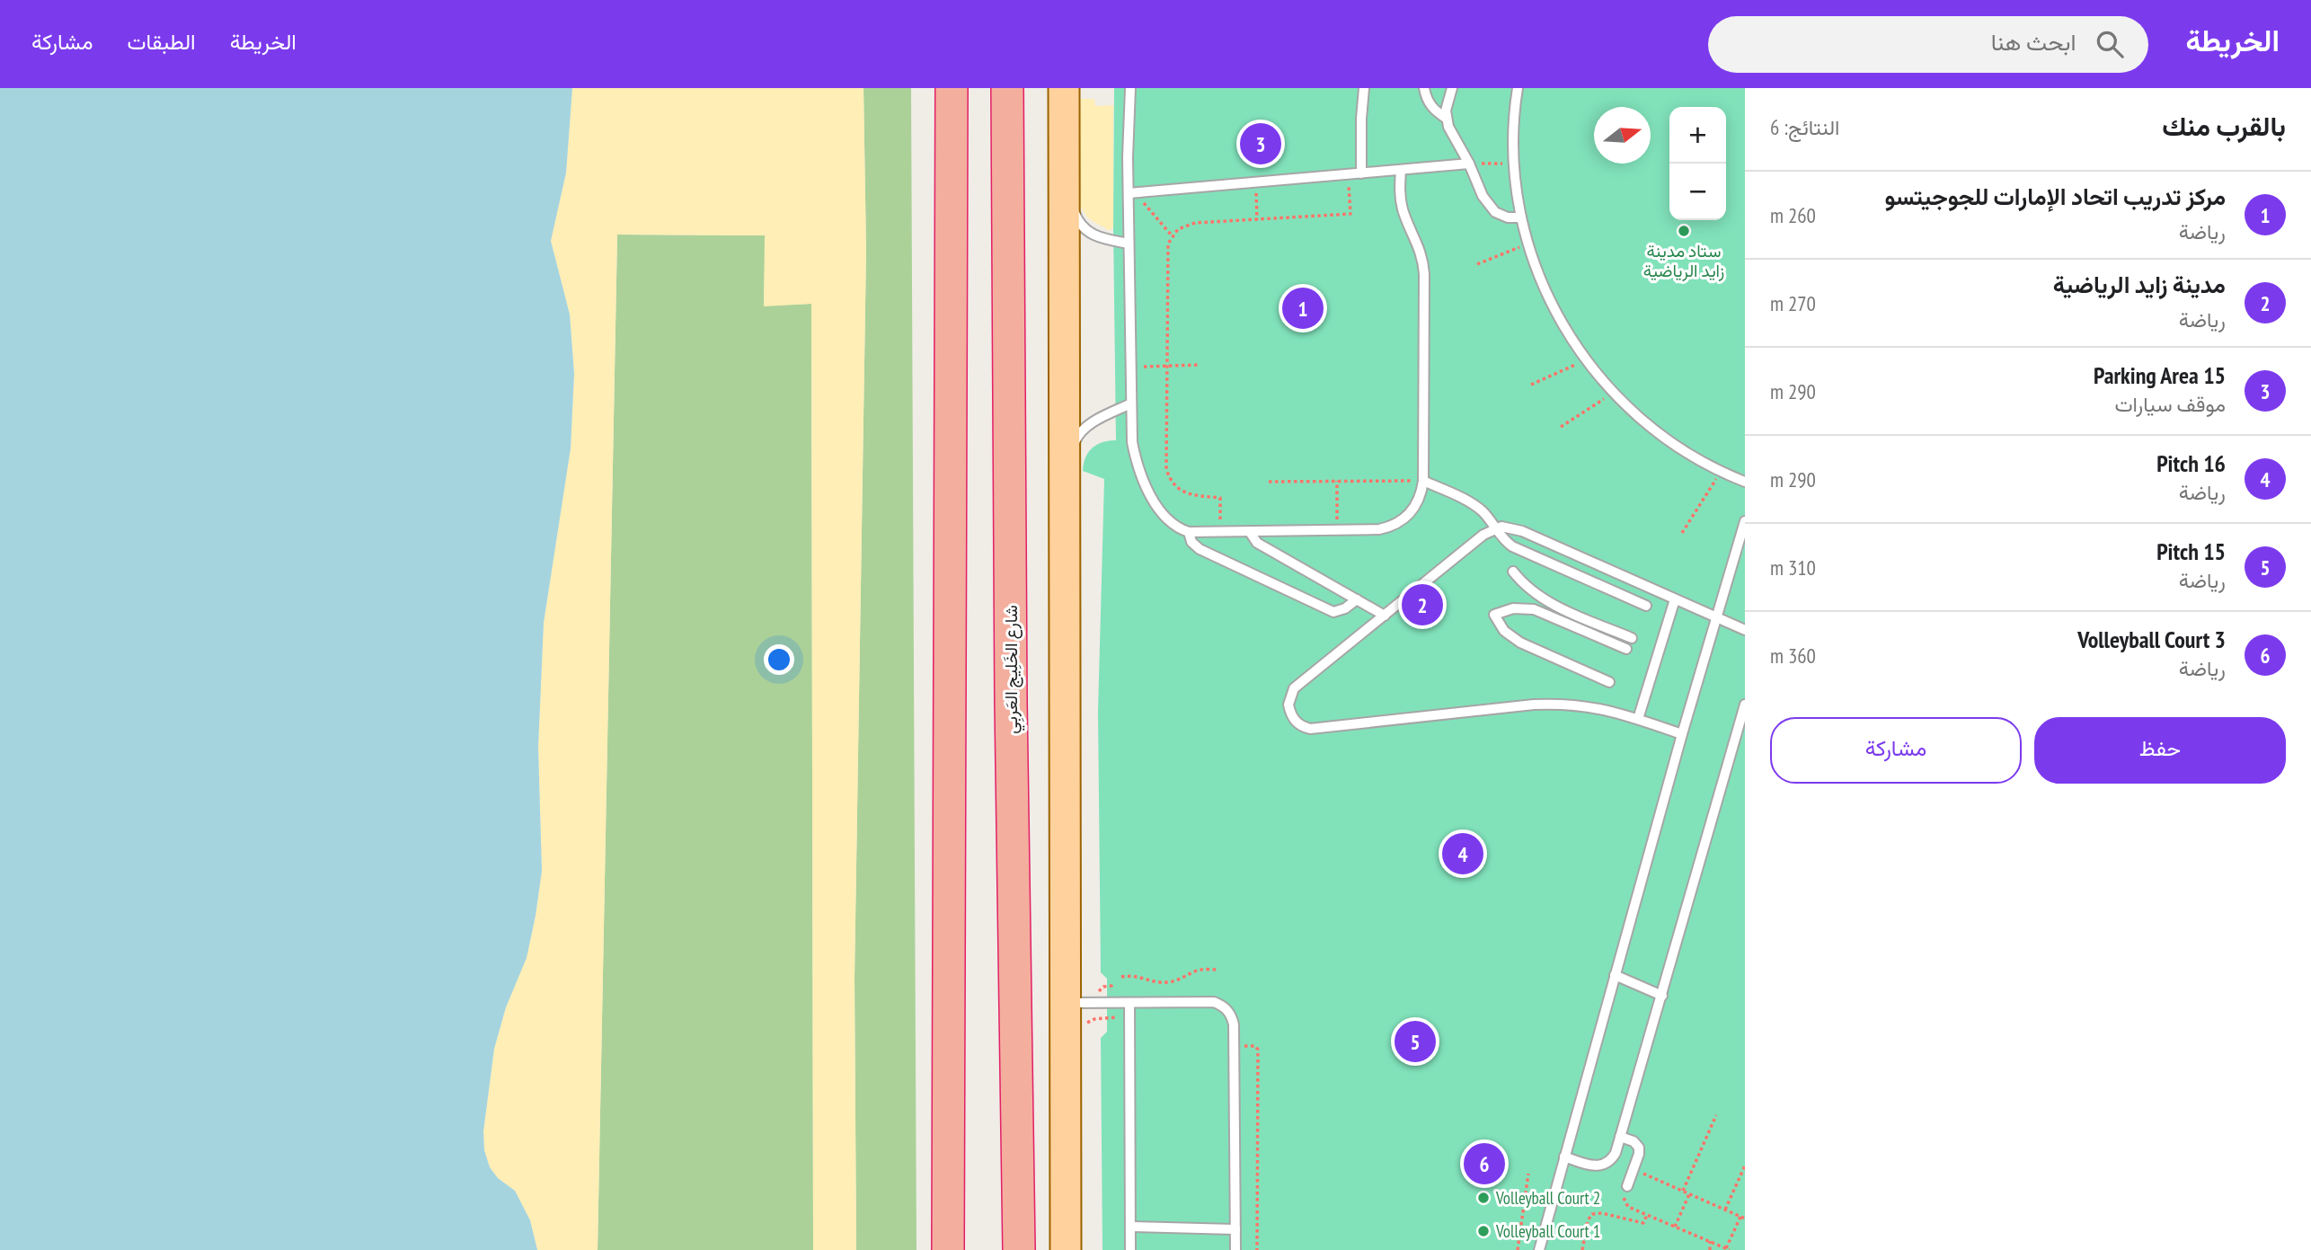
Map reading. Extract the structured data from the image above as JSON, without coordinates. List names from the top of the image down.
{
  "streets": {
    "highway": ["شارع الخَلِيج العَربِي"]
  },
  "places": ["ستاد مدينة زايد الرياضية", "Volleyball Court 2", "Volleyball Court 1"],
  "north": "right",
  "page": {
    "header": "الخريطة",
    "search": "ابحث هنا",
    "nav": ["الخريطة", "الطبقات", "مشاركة"],
    "heading": ["بالقرب منك", "النتائج: 6"],
    "map_buttons": ["+", "−"],
    "pins": [
      "3",
      "1",
      "2",
      "4",
      "5",
      "6"
    ],
    "list": [
      {
        "mark": "1",
        "name": "مركز تدريب اتحاد الإمارات للجوجيتسو",
        "note": "رياضة",
        "value": "260 m"
      },
      {
        "mark": "2",
        "name": "مدينة زايد الرياضية",
        "note": "رياضة",
        "value": "270 m"
      },
      {
        "mark": "3",
        "name": "Parking Area 15",
        "note": "موقف سيارات",
        "value": "290 m"
      },
      {
        "mark": "4",
        "name": "Pitch 16",
        "note": "رياضة",
        "value": "290 m"
      },
      {
        "mark": "5",
        "name": "Pitch 15",
        "note": "رياضة",
        "value": "310 m"
      },
      {
        "mark": "6",
        "name": "Volleyball Court 3",
        "note": "رياضة",
        "value": "360 m"
      }
    ],
    "buttons": ["حفظ", "مشاركة"]
  }
}
